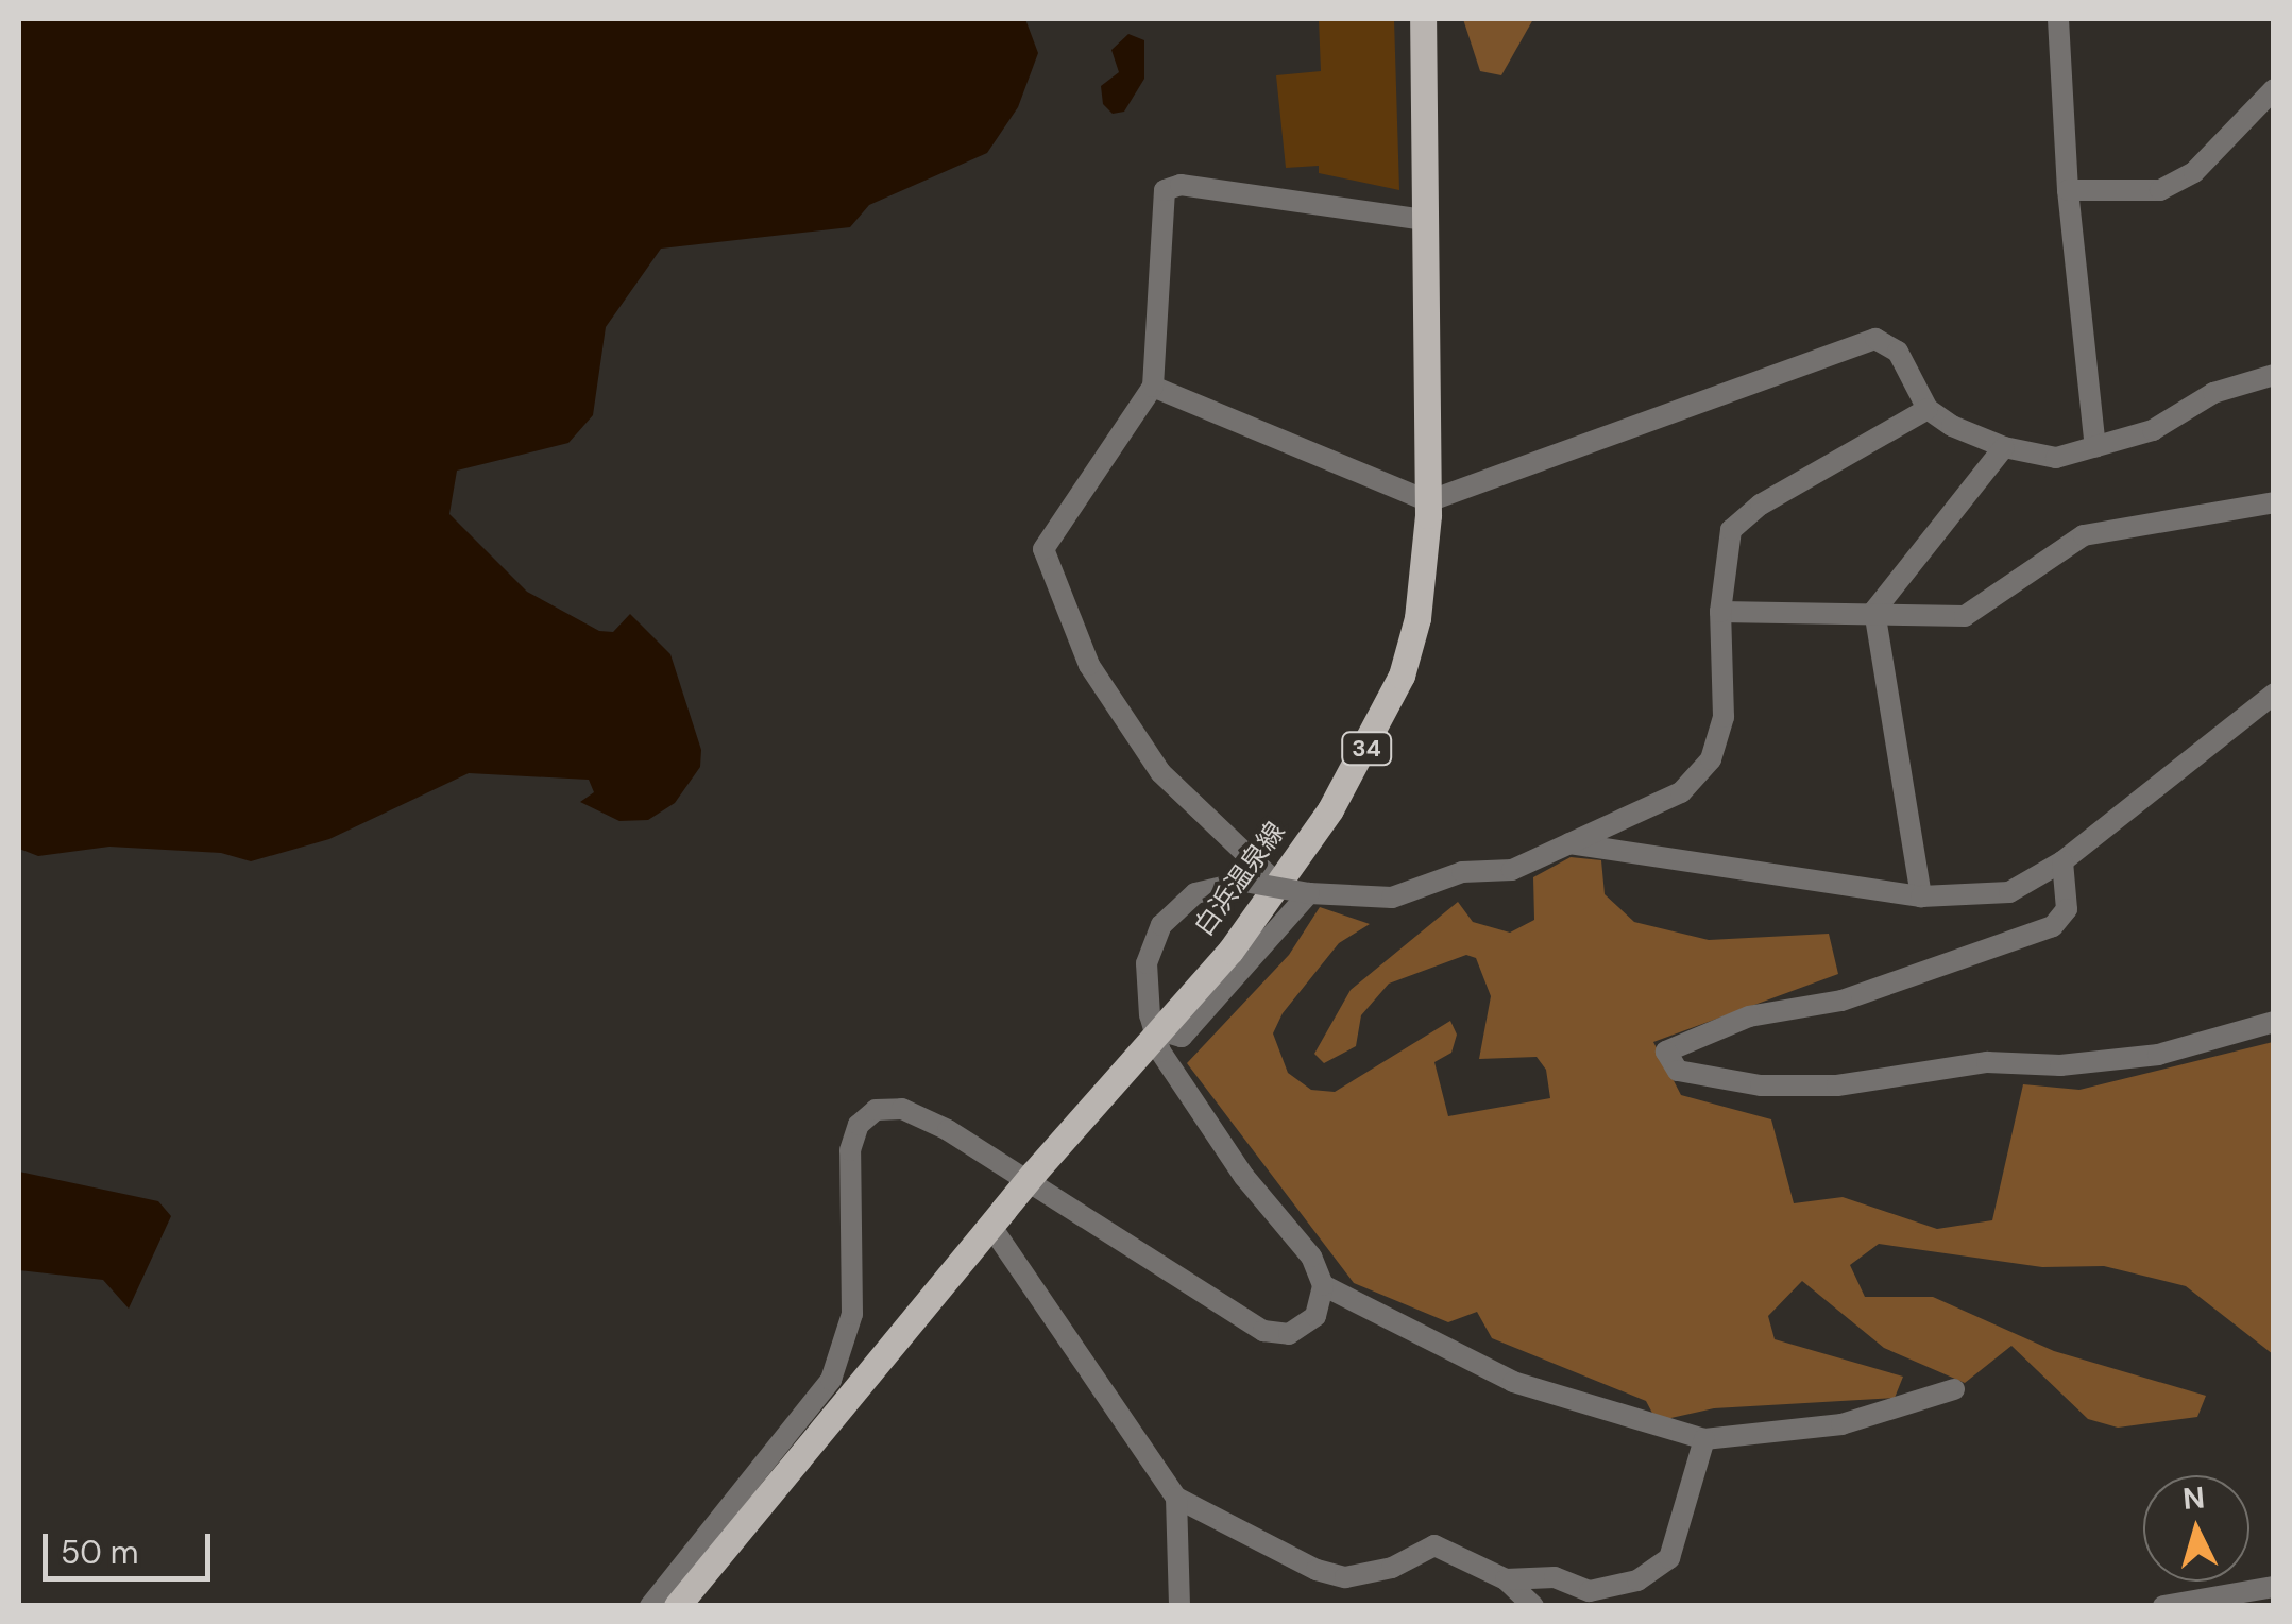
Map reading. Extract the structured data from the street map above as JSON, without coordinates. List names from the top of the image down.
{
  "streets": {
    "main road": ["34", "白浜温泉線"]
  },
  "scale_bar": "50 m",
  "north": "top"
}
